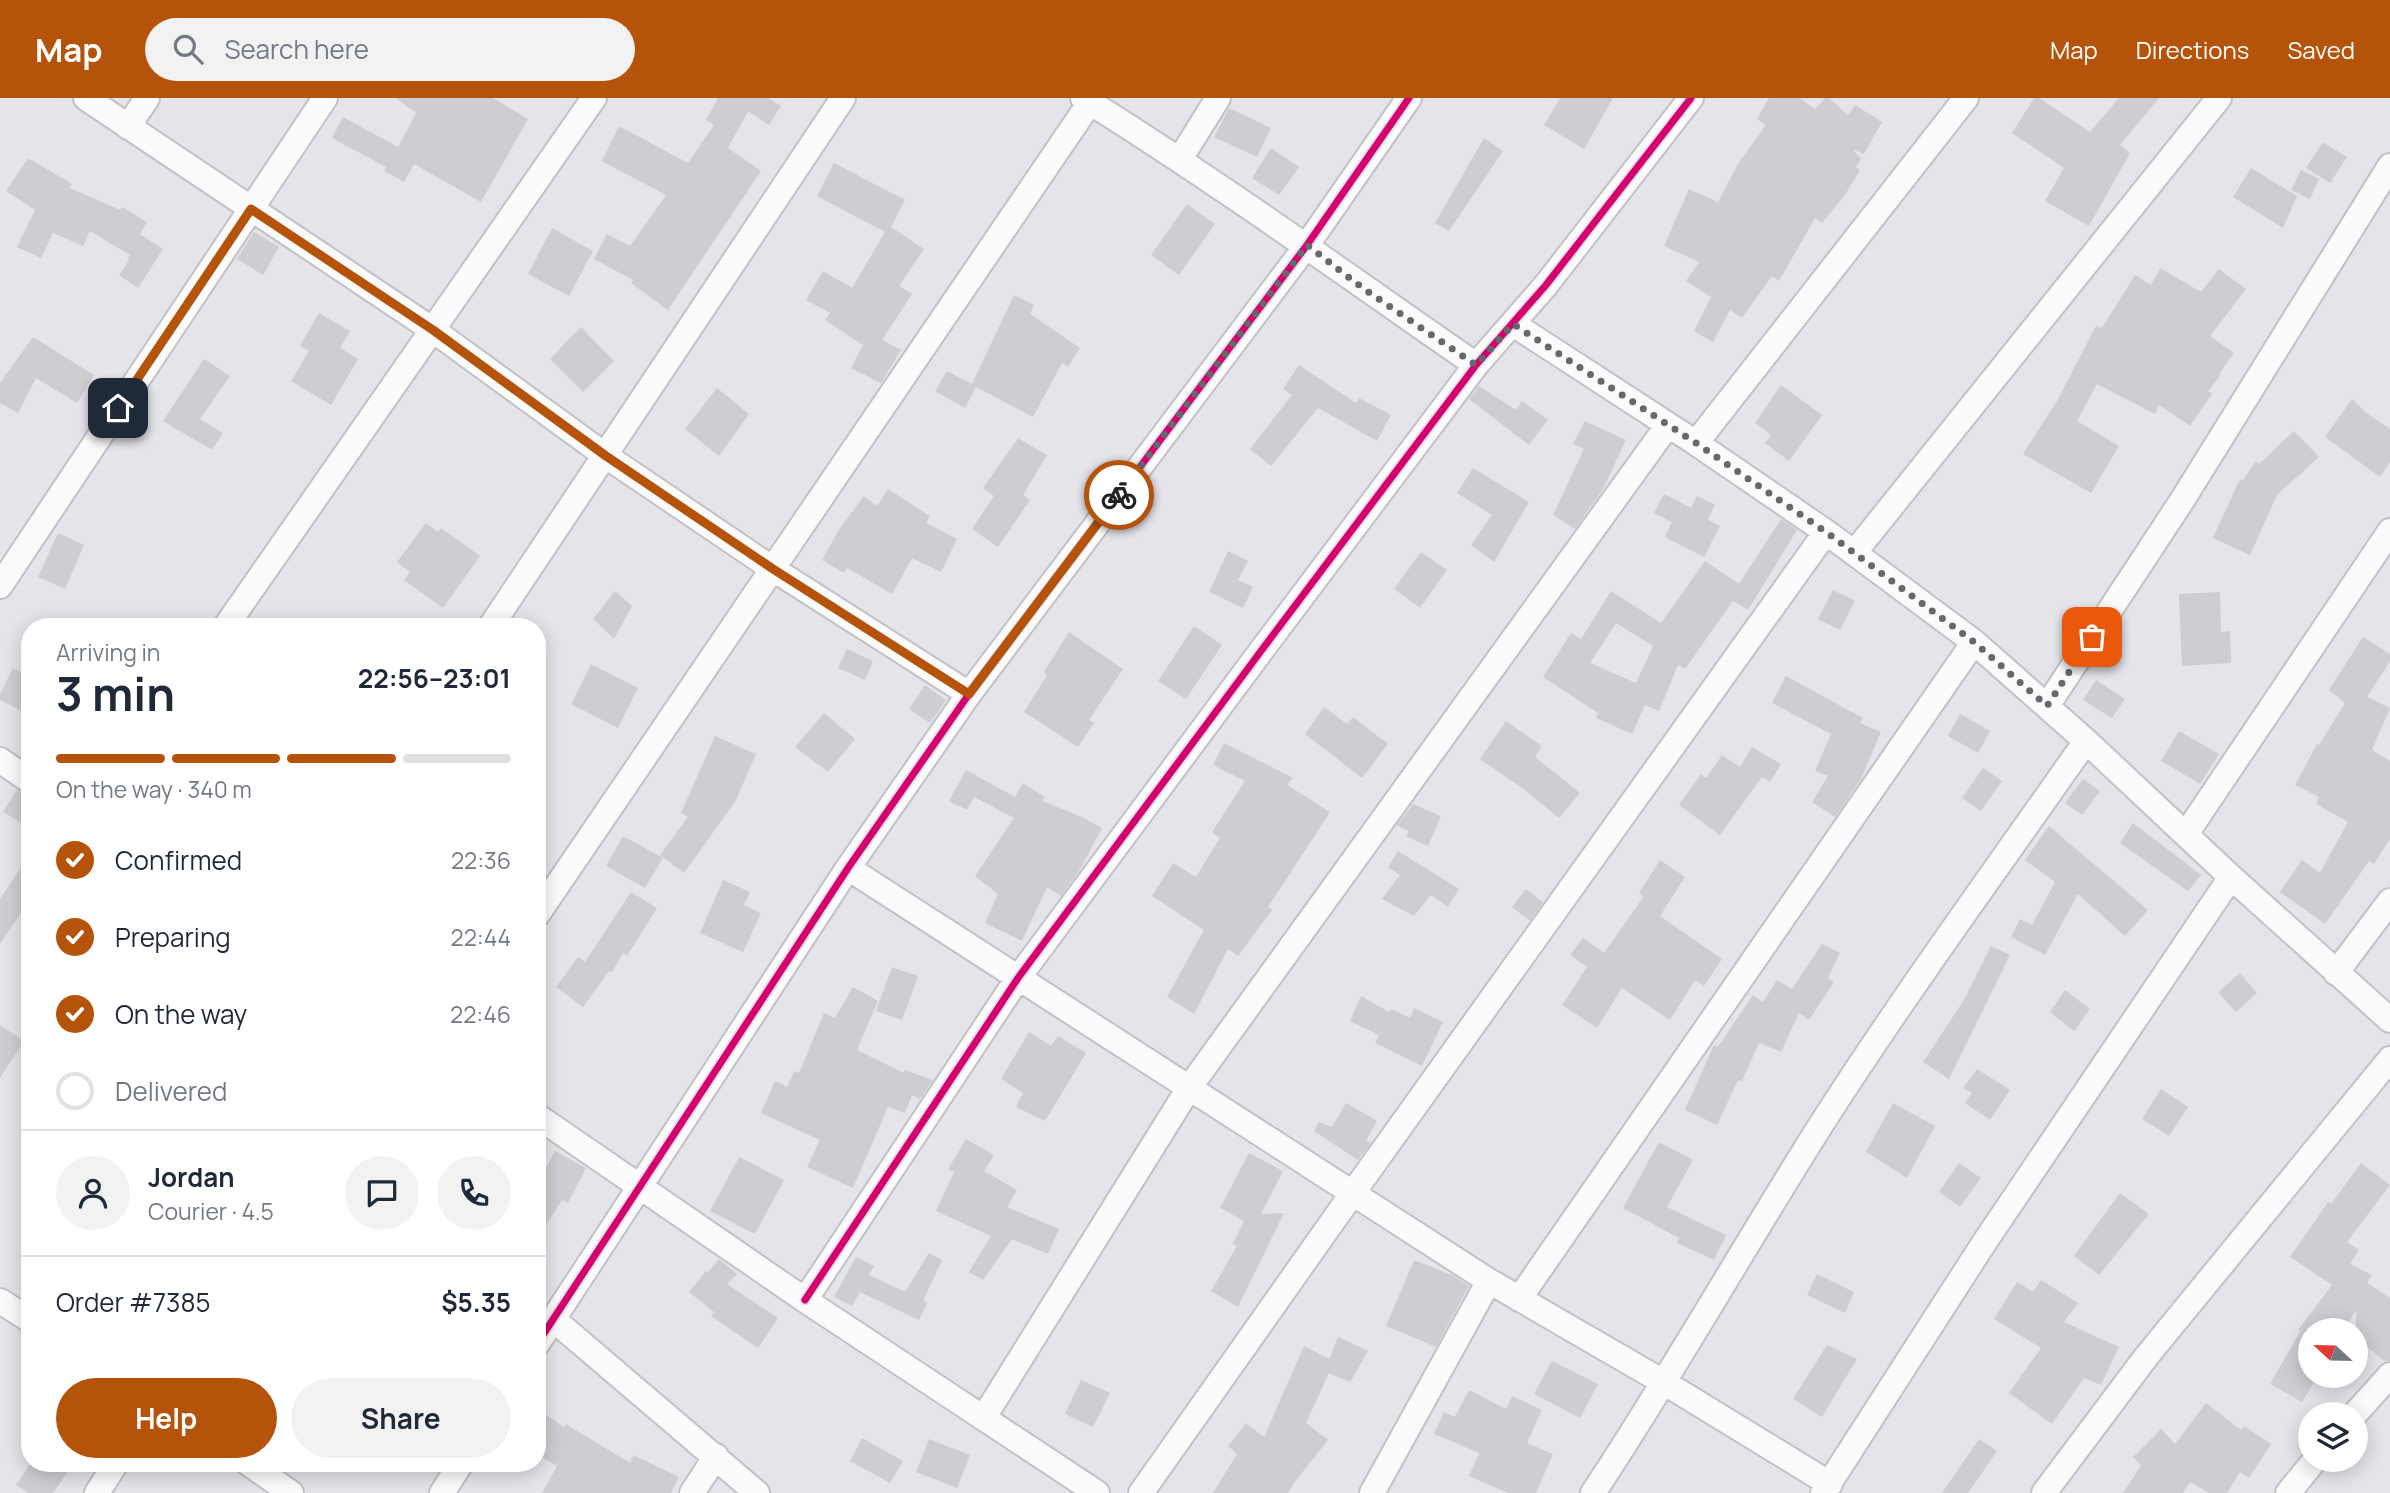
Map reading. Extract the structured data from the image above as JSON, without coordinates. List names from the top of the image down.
{
  "north": "left",
  "page": {
    "header": "Map",
    "search": "Search here",
    "nav": ["Map", "Directions", "Saved"],
    "heading": ["3 min", "Arriving in", "22:56–23:01"],
    "panel": [
      "Jordan",
      "Courier · 4.5",
      "Order #7385",
      "$5.35"
    ],
    "bar": "On the way · 340 m",
    "list": [
      ["Confirmed", "22:36"],
      ["Preparing", "22:44"],
      ["On the way", "22:46"],
      "Delivered"
    ],
    "buttons": ["Help", "Share"]
  }
}
